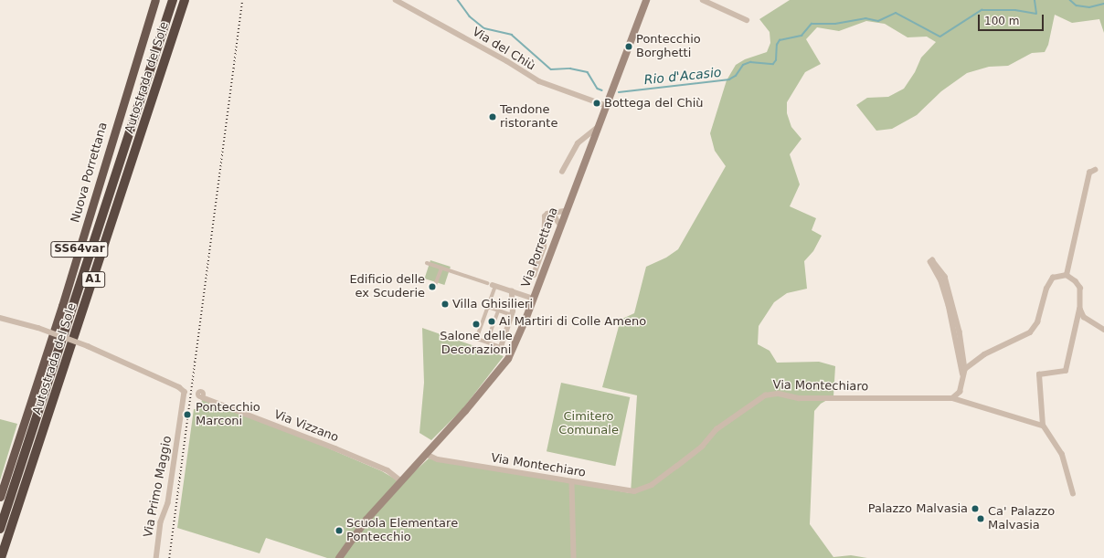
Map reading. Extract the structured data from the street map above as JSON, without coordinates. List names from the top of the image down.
{
  "streets": {
    "highway": [
      "Autostrada del Sole",
      "Nuova Porrettana",
      "SS64var",
      "A1"
    ],
    "main road": ["Via Porrettana"],
    "street": [
      "Via del Chiù",
      "Via Montechiaro",
      "Via Vizzano",
      "Via Primo Maggio"
    ]
  },
  "crossings": [
    ["Via del Chiù", "Via Porrettana"],
    ["Via Porrettana", "Via Montechiaro"],
    ["Via Porrettana", "Via Vizzano"]
  ],
  "water": ["Rio d'Acasio"],
  "parks": ["Cimitero Comunale"],
  "places": [
    "Pontecchio Borghetti",
    "Bottega del Chiù",
    "Tendone ristorante",
    "Edificio delle ex Scuderie",
    "Villa Ghisilieri",
    "Ai Martiri di Colle Ameno",
    "Salone delle Decorazioni",
    "Pontecchio Marconi",
    "Palazzo Malvasia",
    "Ca' Palazzo Malvasia",
    "Scuola Elementare Pontecchio"
  ],
  "scale_bar": "100 m"
}
